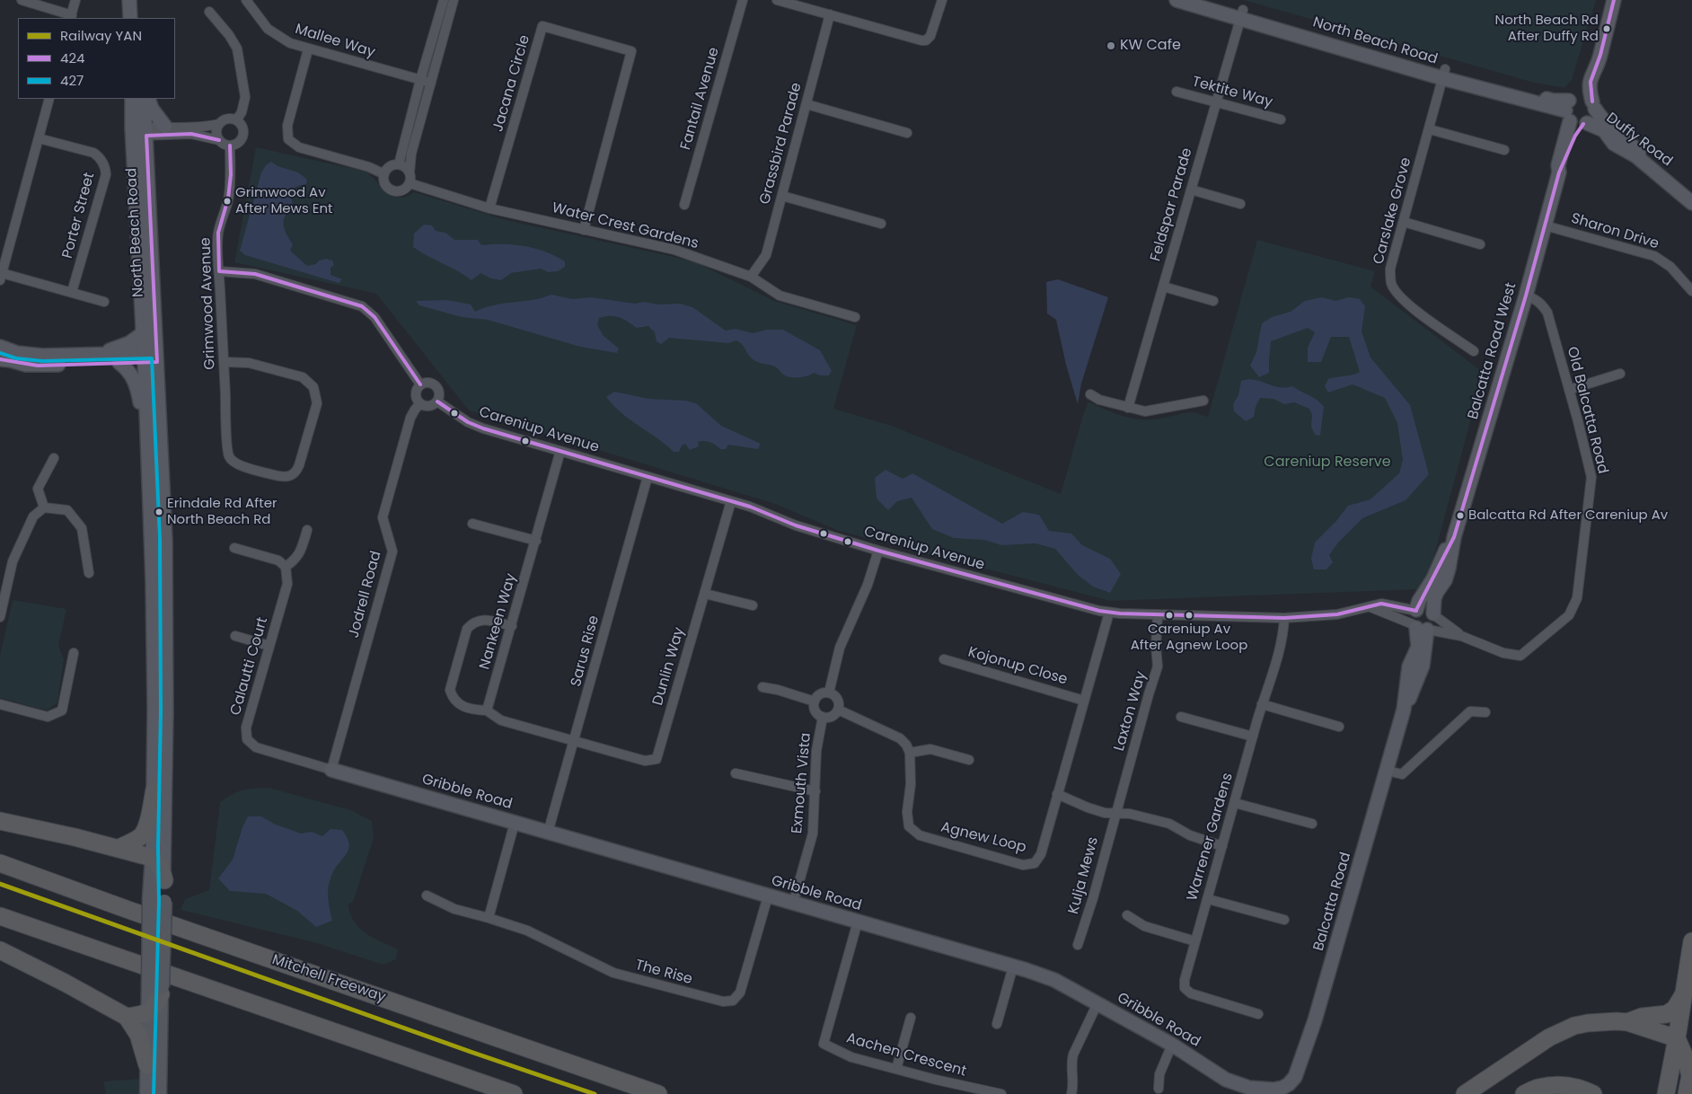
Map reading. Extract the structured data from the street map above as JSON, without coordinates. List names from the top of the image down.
{
  "streets": {
    "highway": ["Mitchell Freeway"],
    "main road": [
      "North Beach Road",
      "Duffy Road",
      "Balcatta Road West",
      "Gribble Road",
      "Balcatta Road"
    ],
    "street": [
      "Mallee Way",
      "Jacana Circle",
      "Tektite Way",
      "Fantail Avenue",
      "Grassbird Parade",
      "Feldspar Parade",
      "Carslake Grove",
      "Porter Street",
      "Water Crest Gardens",
      "Sharon Drive",
      "Grimwood Avenue",
      "Old Balcatta Road",
      "Careniup Avenue",
      "Jodrell Road",
      "Nankeen Way",
      "Sarus Rise",
      "Calautti Court",
      "Dunlin Way",
      "Kojonup Close",
      "Laxton Way",
      "Exmouth Vista",
      "Warrener Gardens",
      "Agnew Loop",
      "Kulja Mews",
      "The Rise",
      "Aachen Crescent"
    ]
  },
  "crossings": [
    ["North Beach Road", "Duffy Road"],
    ["North Beach Road", "Feldspar Parade"],
    ["North Beach Road", "Carslake Grove"],
    ["North Beach Road", "Balcatta Road West"],
    ["Jacana Circle", "Water Crest Gardens"],
    ["Tektite Way", "Feldspar Parade"],
    ["Duffy Road", "Balcatta Road West"],
    ["Grassbird Parade", "Water Crest Gardens"],
    ["Sharon Drive", "Balcatta Road West"],
    ["Balcatta Road West", "Old Balcatta Road"],
    ["Balcatta Road West", "Careniup Avenue"],
    ["Balcatta Road West", "Balcatta Road"],
    ["Careniup Avenue", "Jodrell Road"],
    ["Careniup Avenue", "Nankeen Way"],
    ["Careniup Avenue", "Sarus Rise"],
    ["Careniup Avenue", "Dunlin Way"],
    ["Careniup Avenue", "Laxton Way"],
    ["Careniup Avenue", "Warrener Gardens"],
    ["Careniup Avenue", "Agnew Loop"],
    ["Careniup Avenue", "Balcatta Road"],
    ["Jodrell Road", "Calautti Court"],
    ["Jodrell Road", "Gribble Road"],
    ["Sarus Rise", "Dunlin Way"],
    ["Sarus Rise", "Gribble Road"],
    ["Calautti Court", "Gribble Road"],
    ["Kojonup Close", "Agnew Loop"],
    ["Laxton Way", "Kulja Mews"],
    ["Exmouth Vista", "Gribble Road"],
    ["Gribble Road", "Balcatta Road"],
    ["Gribble Road", "The Rise"],
    ["Gribble Road", "Aachen Crescent"]
  ],
  "parks": ["Careniup Reserve"],
  "places": [
    "North Beach Rd After Duffy Rd",
    "KW Cafe",
    "Grimwood Av After Mews Ent",
    "Erindale Rd After North Beach Rd",
    "Balcatta Rd After Careniup Av",
    "Careniup Av After Agnew Loop"
  ],
  "lines": ["transit line 424", "transit line 427", "rail line YAN"],
  "legend": ["Railway YAN", "424", "427"]
}
